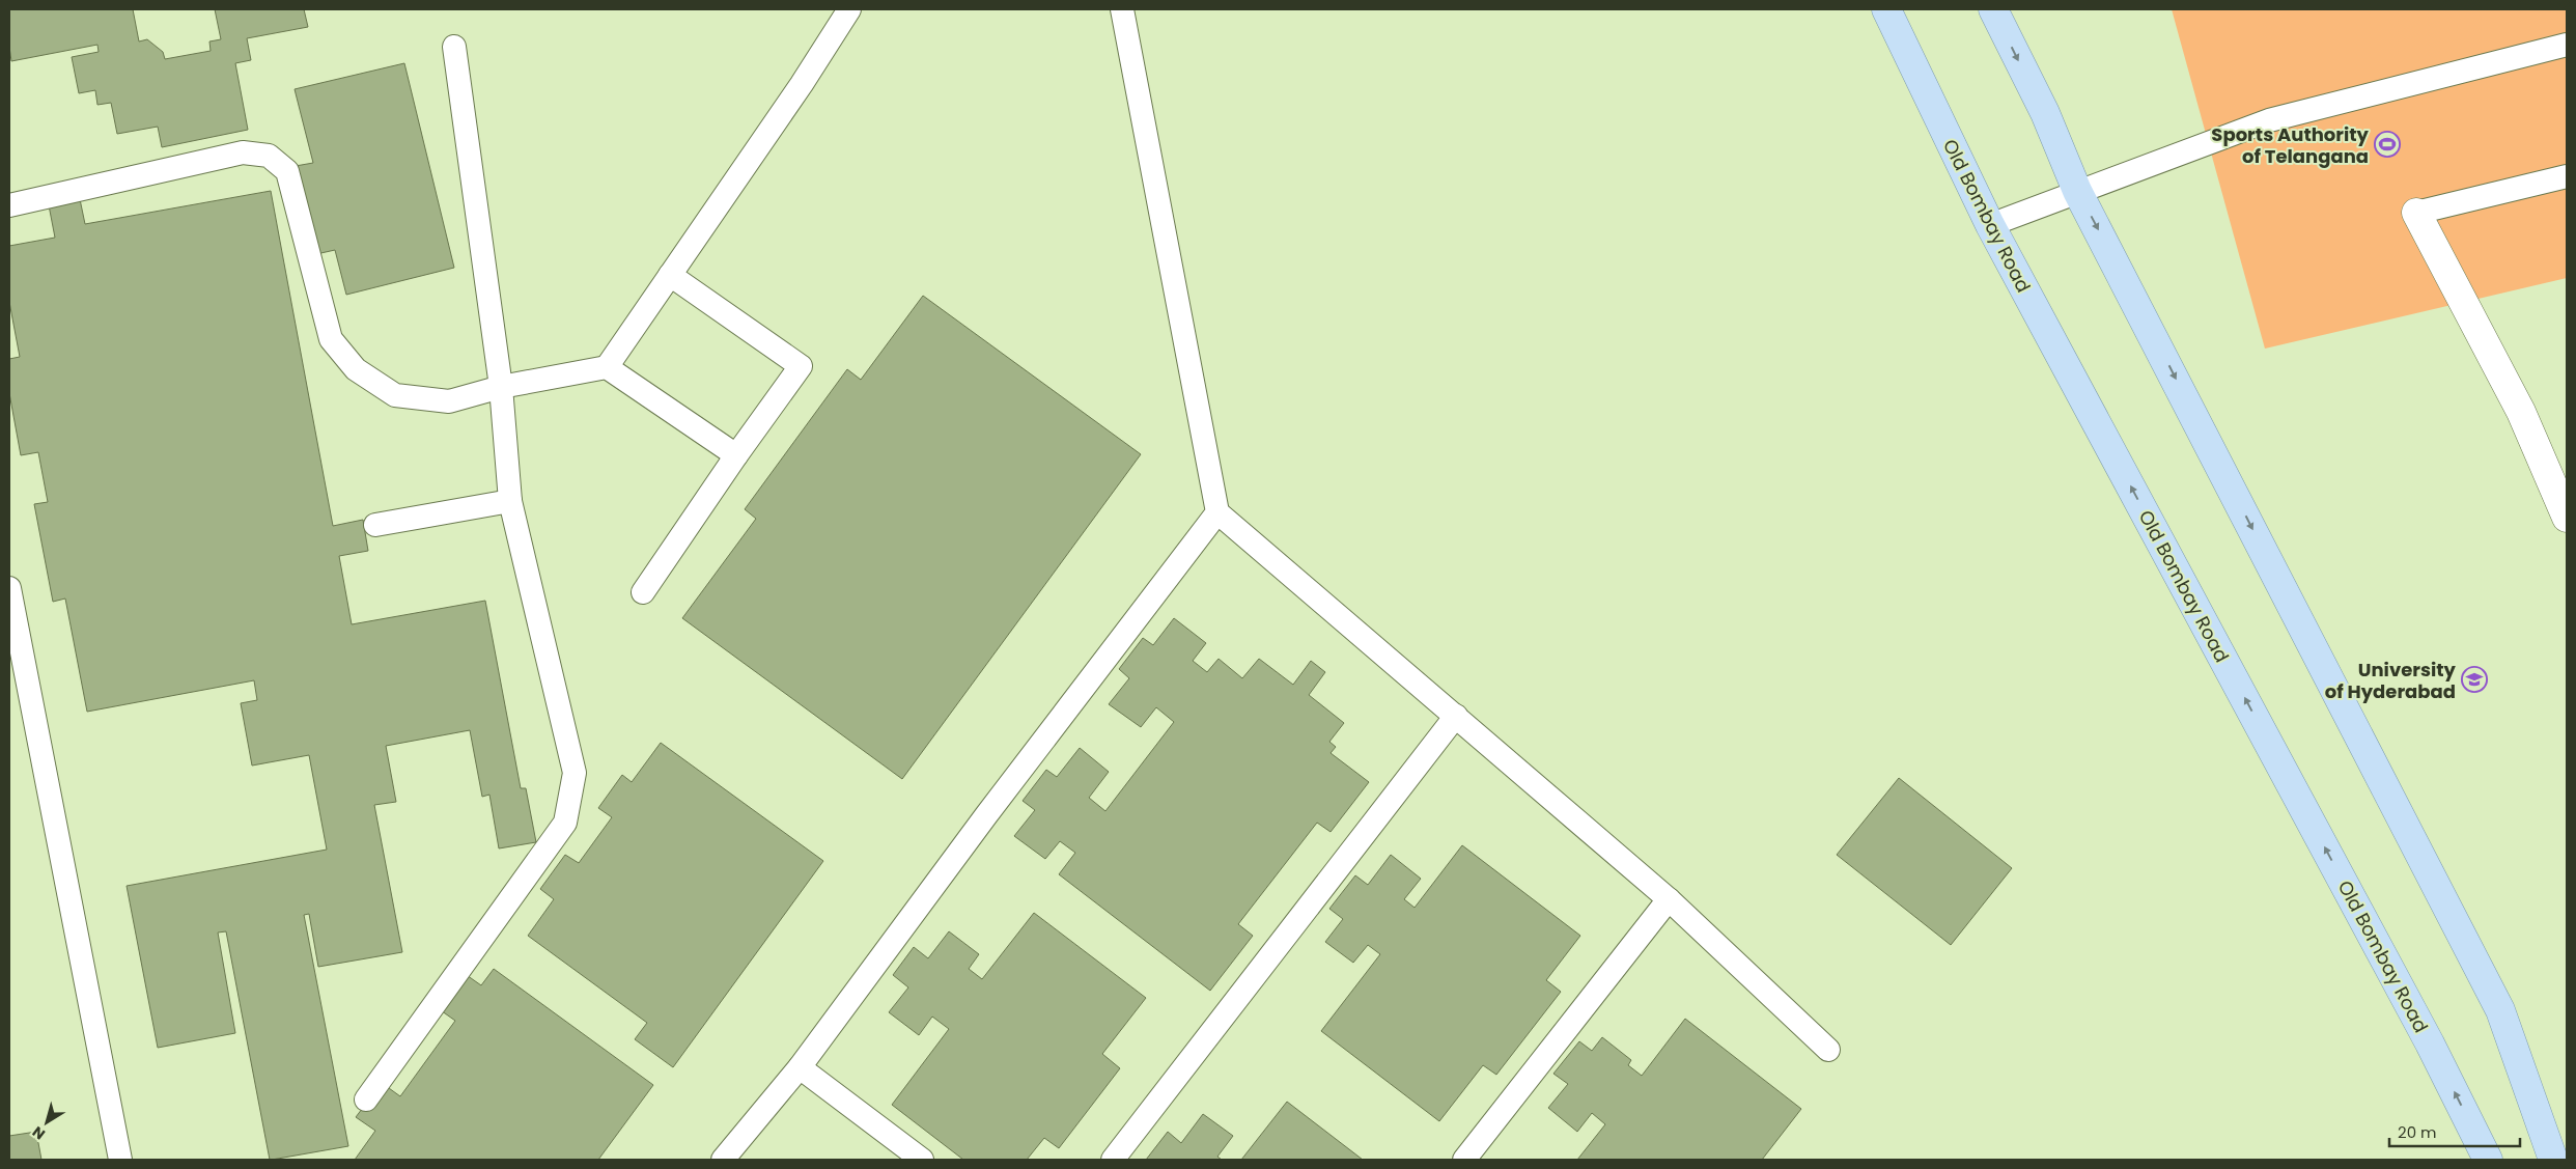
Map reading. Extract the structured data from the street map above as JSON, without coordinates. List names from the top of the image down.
{
  "streets": {
    "main road": ["Old Bombay Road"]
  },
  "places": {
    "sports": ["Sports Authority of Telangana"],
    "school or university": ["University of Hyderabad"]
  },
  "scale_bar": "20 m",
  "north": "bottom left"
}
